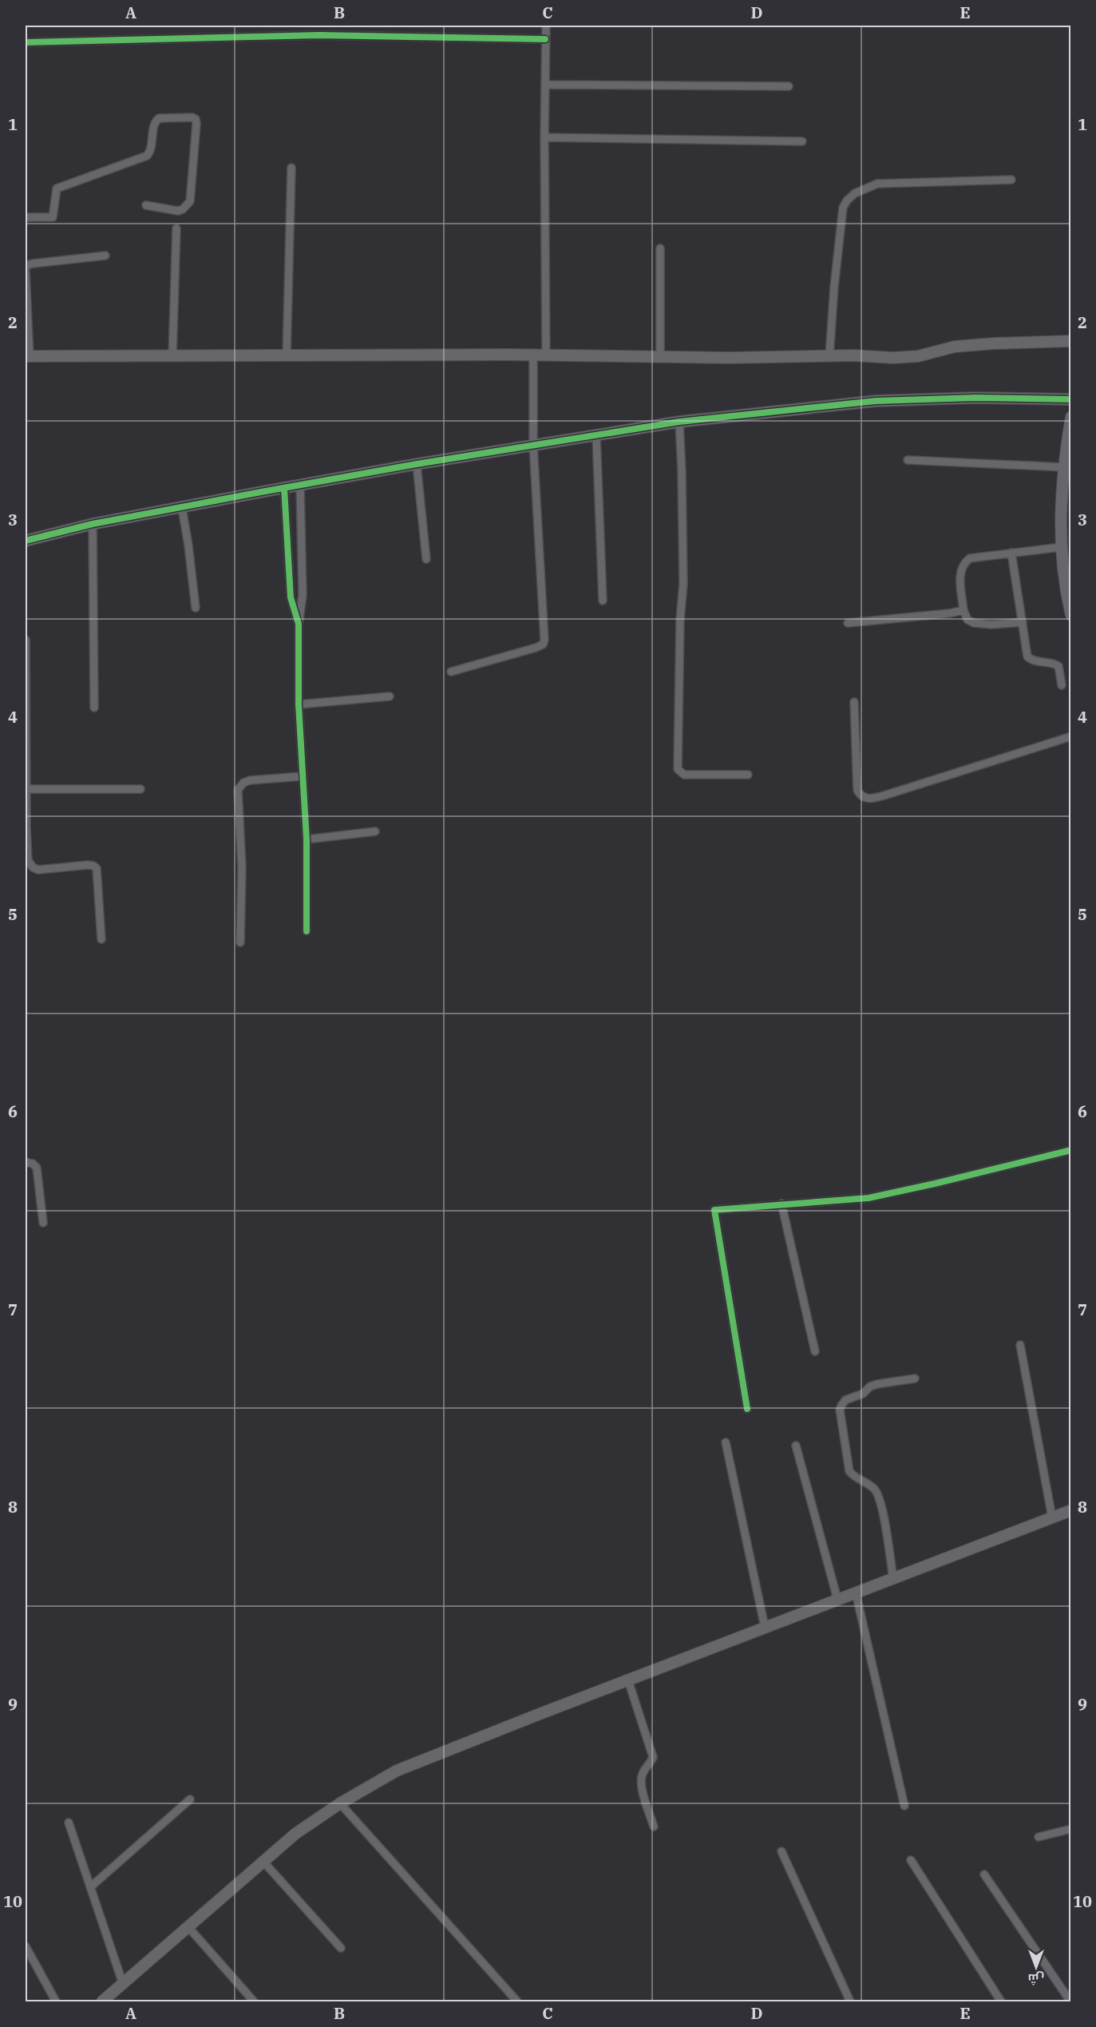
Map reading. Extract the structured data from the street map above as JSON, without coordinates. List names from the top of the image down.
{
  "north": "bottom",
  "grid": {
    "columns": [
      "A",
      "B",
      "C",
      "D",
      "E"
    ],
    "rows": [
      "1",
      "2",
      "3",
      "4",
      "5",
      "6",
      "7",
      "8",
      "9",
      "10"
    ]
  }
}
